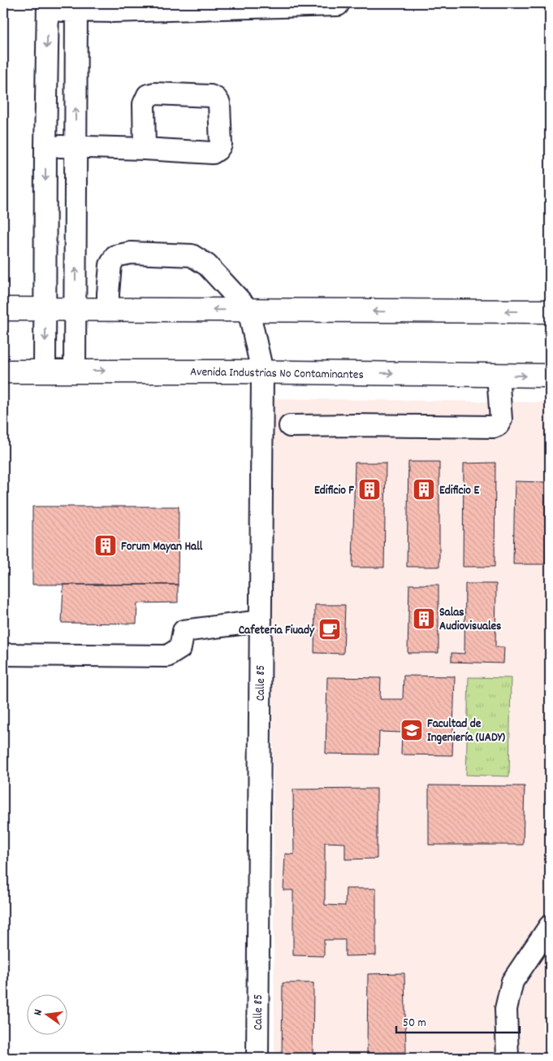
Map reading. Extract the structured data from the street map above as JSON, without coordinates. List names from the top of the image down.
{
  "streets": {
    "main road": ["Avenida Industrias No Contaminantes"],
    "street": ["Calle 85"]
  },
  "crossings": [
    ["Avenida Industrias No Contaminantes", "Calle 85"]
  ],
  "places": {
    "building": [
      "Edificio F",
      "Edificio E",
      "Forum Mayan Hall",
      "Salas Audiovisuales"
    ],
    "cafe": ["Cafeteria Fiuady"],
    "school or university": ["Facultad de Ingeniería (UADY)"]
  },
  "scale_bar": "50 m",
  "north": "left"
}
